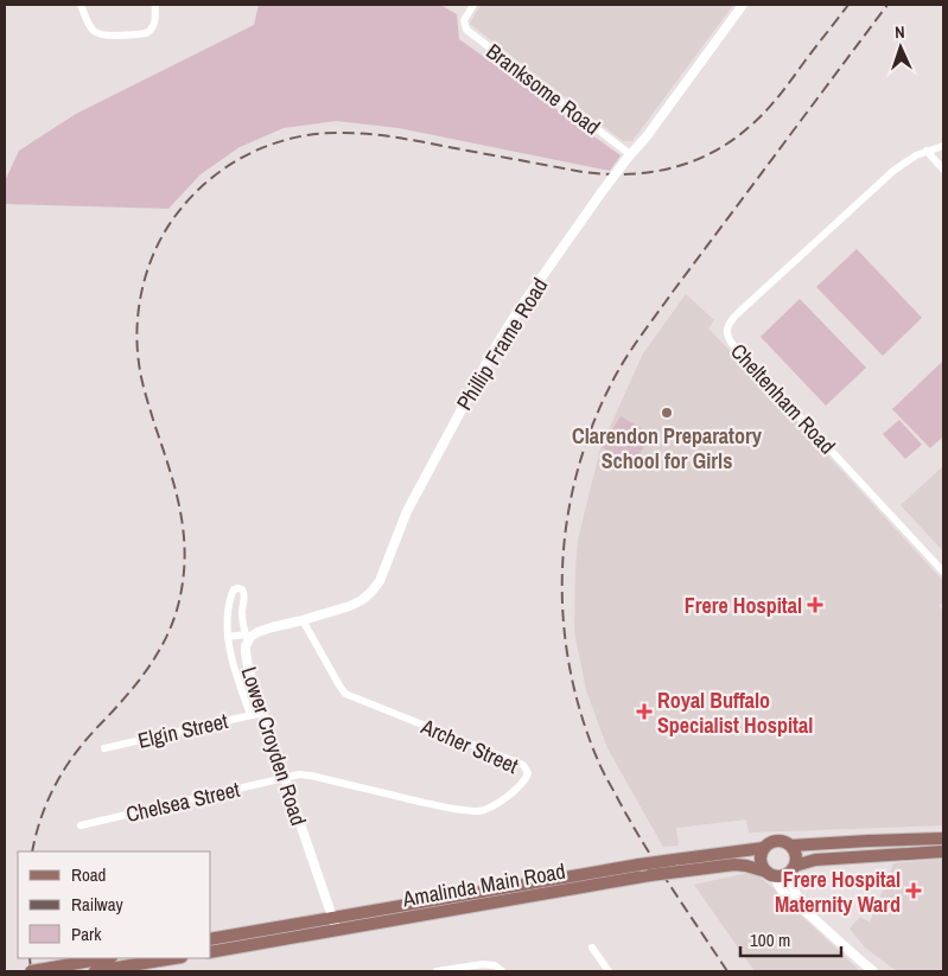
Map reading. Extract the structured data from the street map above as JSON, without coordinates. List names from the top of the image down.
{
  "streets": {
    "main road": ["Amalinda Main Road"],
    "street": [
      "Branksome Road",
      "Phillip Frame Road",
      "Cheltenham Road",
      "Elgin Street",
      "Lower Croyden Road",
      "Archer Street",
      "Chelsea Street"
    ]
  },
  "crossings": [
    ["Branksome Road", "Phillip Frame Road"],
    ["Phillip Frame Road", "Lower Croyden Road"],
    ["Phillip Frame Road", "Archer Street"],
    ["Elgin Street", "Lower Croyden Road"],
    ["Lower Croyden Road", "Archer Street"],
    ["Lower Croyden Road", "Chelsea Street"],
    ["Lower Croyden Road", "Amalinda Main Road"],
    ["Archer Street", "Chelsea Street"]
  ],
  "places": {
    "other": ["Clarendon Preparatory School for Girls"],
    "health": ["Frere Hospital", "Royal Buffalo Specialist Hospital", "Frere Hospital Maternity Ward"]
  },
  "legend": ["Road", "Railway", "Park"],
  "scale_bar": "100 m",
  "north": "top"
}
